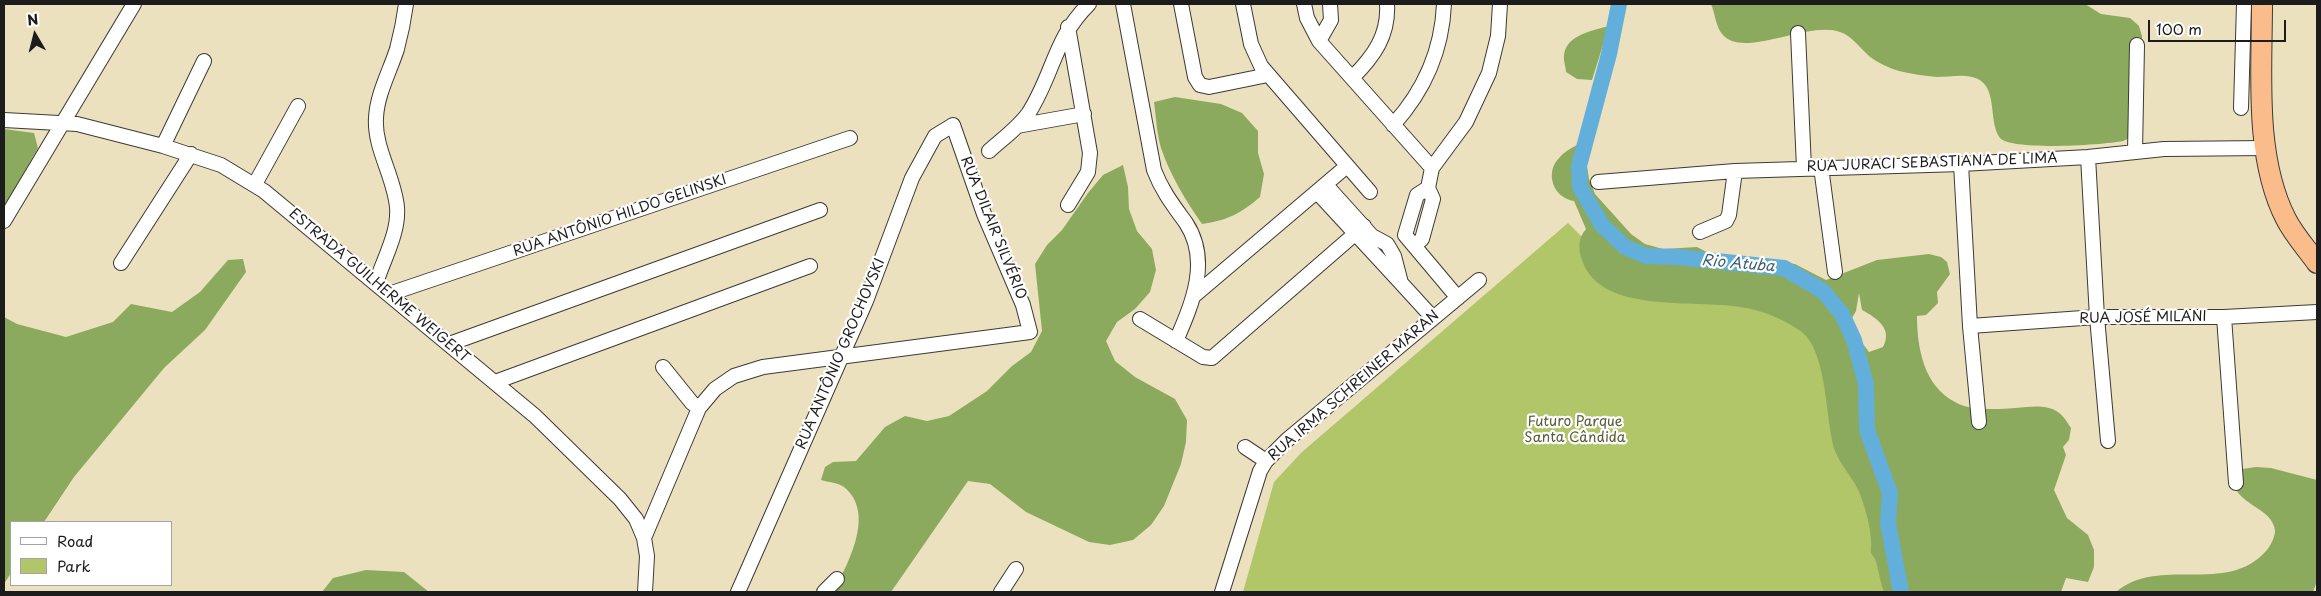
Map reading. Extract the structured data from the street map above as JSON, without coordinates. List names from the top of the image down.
{
  "streets": {
    "street": [
      "RUA JURACI SEBASTIANA DE LIMA",
      "RUA ANTÔNIO HILDO GELINSKI",
      "RUA DILAIR SILVÉRIO",
      "ESTRADA GUILHERME WEIGERT",
      "RUA JOSÉ MILANI",
      "RUA ANTÔNIO GROCHOVSKI",
      "RUA IRMA SCHREINER MARAN"
    ]
  },
  "crossings": [
    ["RUA ANTÔNIO HILDO GELINSKI", "ESTRADA GUILHERME WEIGERT"],
    ["RUA DILAIR SILVÉRIO", "RUA ANTÔNIO GROCHOVSKI"]
  ],
  "water": ["Rio Atuba"],
  "parks": ["Futuro Parque Santa Cândida"],
  "legend": ["Road", "Park"],
  "scale_bar": "100 m",
  "north": "top"
}
